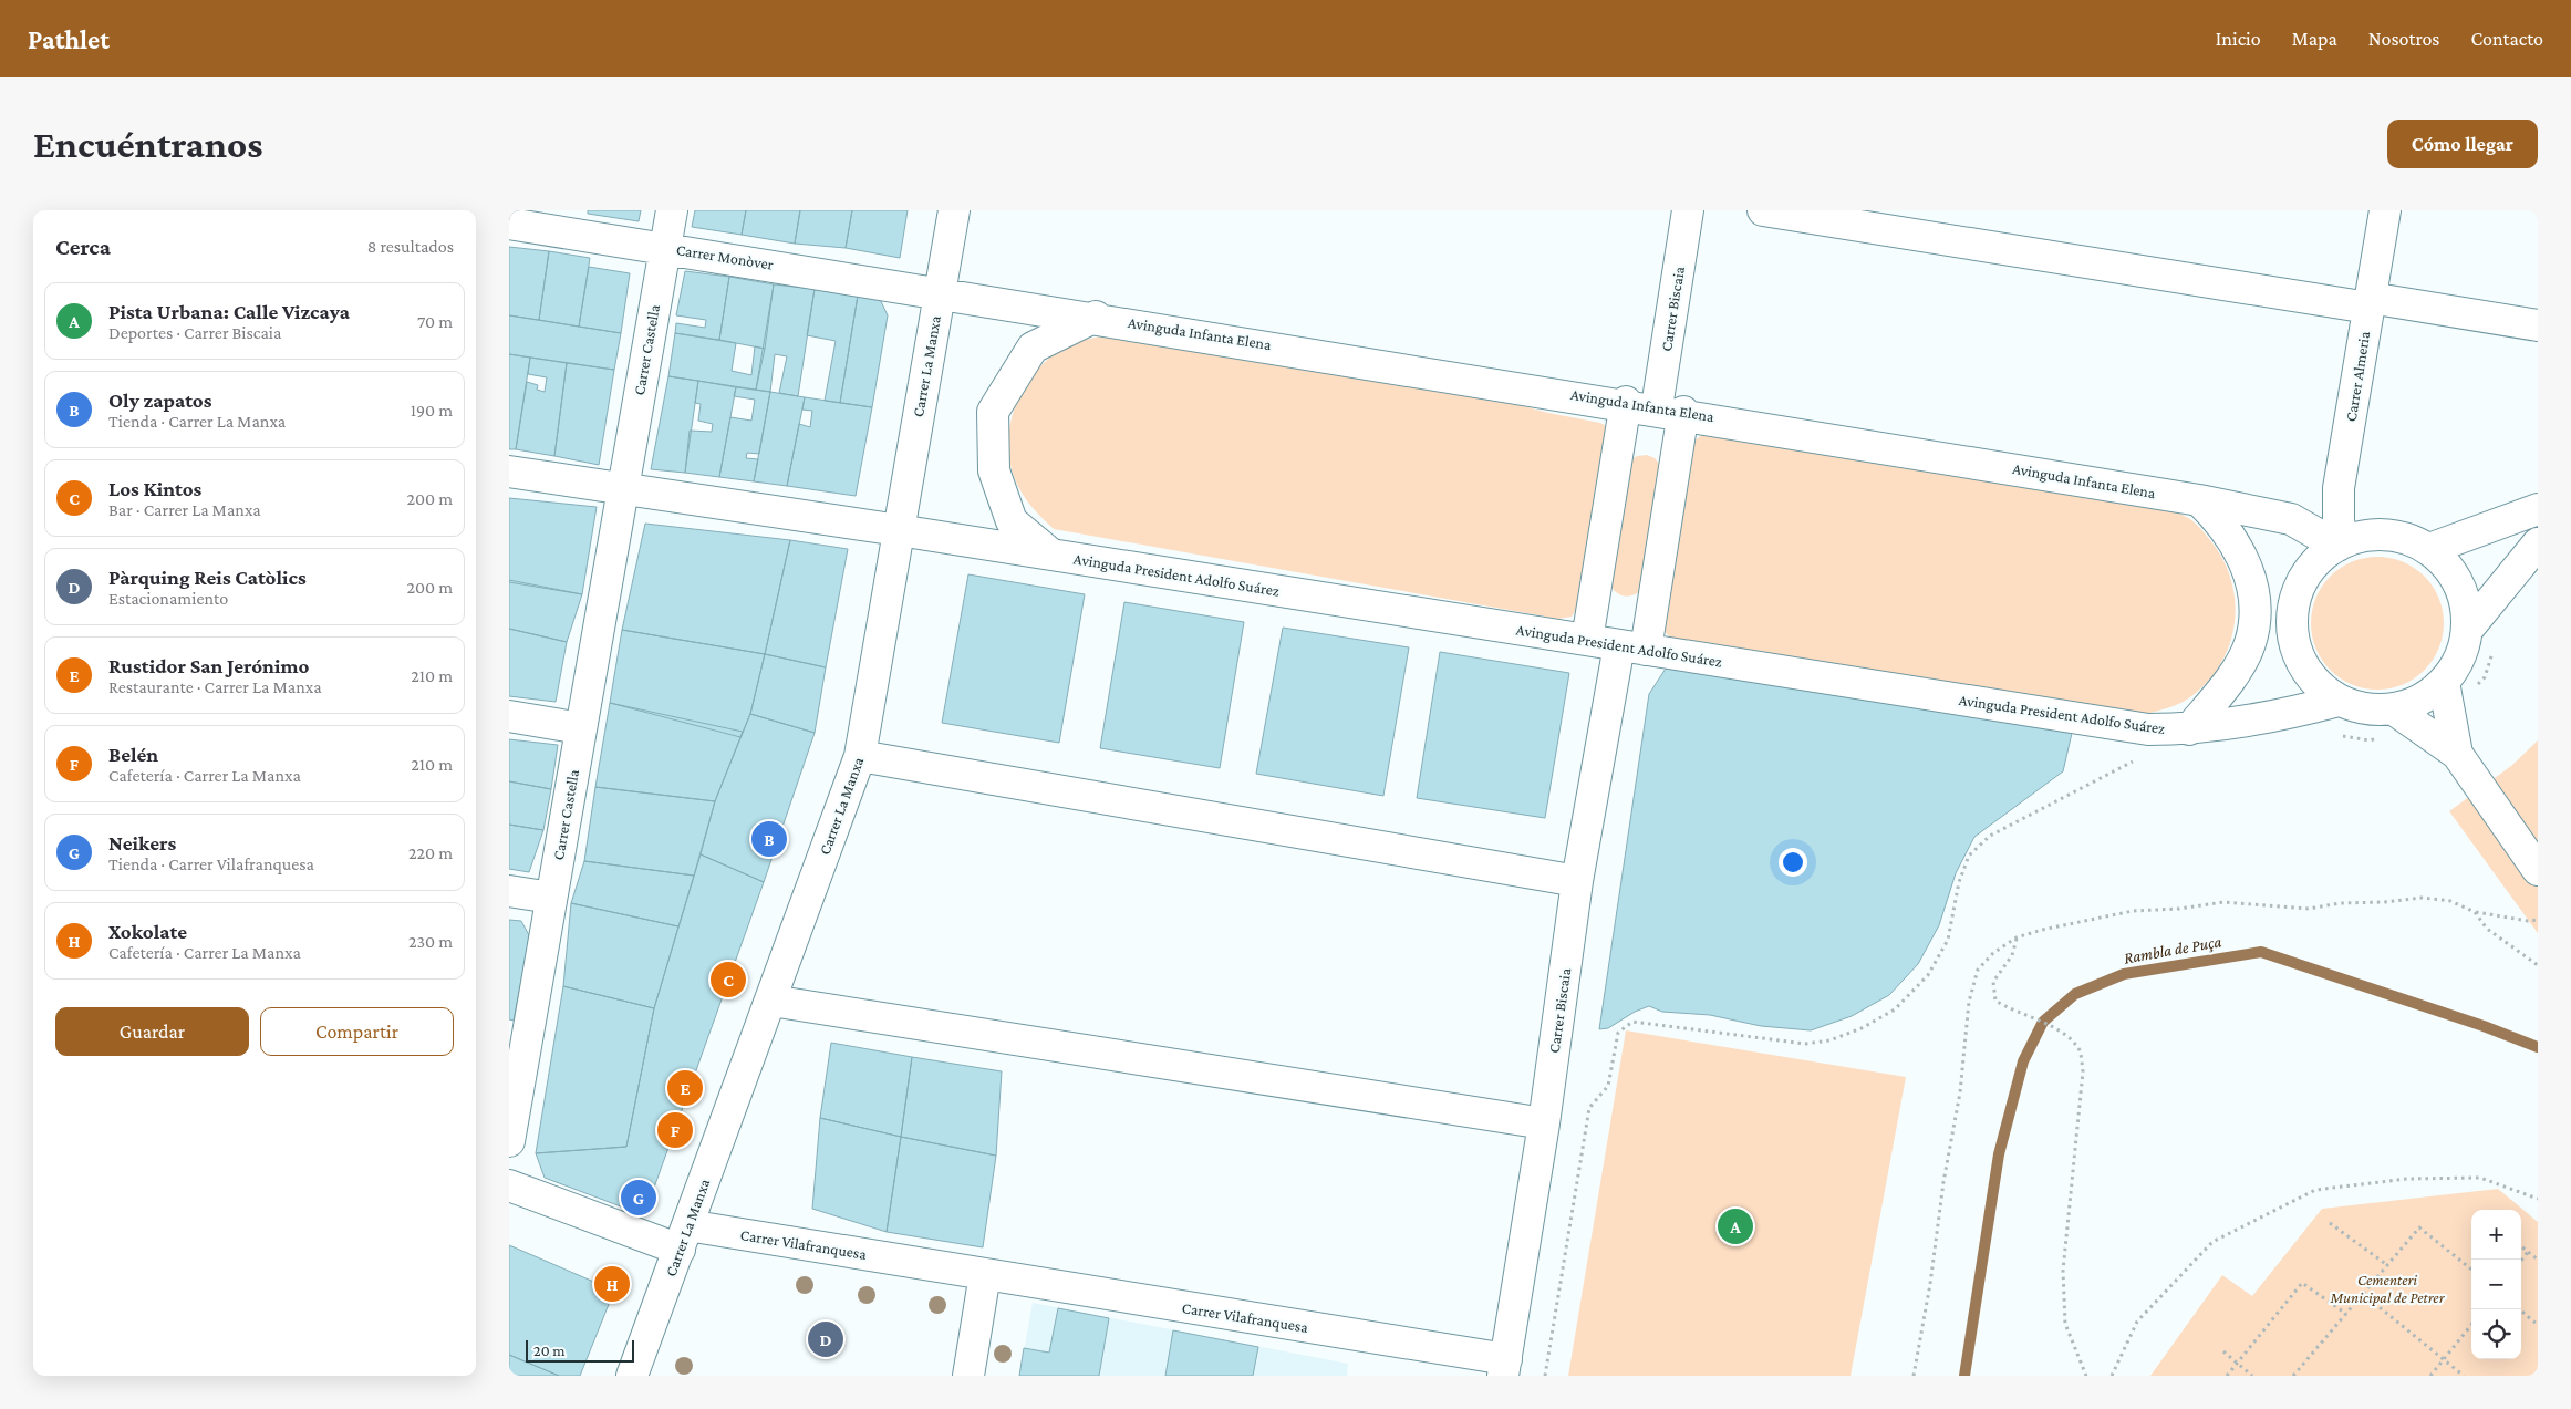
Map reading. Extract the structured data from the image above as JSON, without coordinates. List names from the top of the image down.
{
  "streets": {
    "street": [
      "Carrer Monòver",
      "Carrer Biscaia",
      "Avinguda Infanta Elena",
      "Carrer Castella",
      "Carrer La Manxa",
      "Carrer Almeria",
      "Avinguda President Adolfo Suárez",
      "Carrer Vilafranquesa"
    ]
  },
  "crossings": [
    ["Carrer Monòver", "Avinguda Infanta Elena"],
    ["Carrer Monòver", "Carrer Castella"],
    ["Carrer Monòver", "Carrer La Manxa"],
    ["Carrer Biscaia", "Avinguda Infanta Elena"],
    ["Carrer Biscaia", "Avinguda President Adolfo Suárez"],
    ["Carrer Biscaia", "Carrer Vilafranquesa"],
    ["Avinguda Infanta Elena", "Carrer La Manxa"],
    ["Avinguda Infanta Elena", "Carrer Almeria"],
    ["Avinguda Infanta Elena", "Avinguda President Adolfo Suárez"],
    ["Carrer La Manxa", "Avinguda President Adolfo Suárez"],
    ["Carrer La Manxa", "Carrer Vilafranquesa"],
    ["Carrer Almeria", "Avinguda President Adolfo Suárez"]
  ],
  "water": ["Rambla de Puça"],
  "parks": ["Cementeri Municipal de Petrer"],
  "scale_bar": "20 m",
  "page": {
    "header": "Pathlet",
    "nav": [
      "Inicio",
      "Mapa",
      "Nosotros",
      "Contacto"
    ],
    "buttons": [
      "Cómo llegar",
      ["Guardar", "Compartir"]
    ],
    "title": "Encuéntranos",
    "heading": ["Cerca", "8 resultados"],
    "list": [
      {
        "mark": "A",
        "name": "Pista Urbana: Calle Vizcaya",
        "note": "Deportes · Carrer Biscaia",
        "value": "70 m"
      },
      {
        "mark": "B",
        "name": "Oly zapatos",
        "note": "Tienda · Carrer La Manxa",
        "value": "190 m"
      },
      {
        "mark": "C",
        "name": "Los Kintos",
        "note": "Bar · Carrer La Manxa",
        "value": "200 m"
      },
      {
        "mark": "D",
        "name": "Pàrquing Reis Catòlics",
        "note": "Estacionamiento",
        "value": "200 m"
      },
      {
        "mark": "E",
        "name": "Rustidor San Jerónimo",
        "note": "Restaurante · Carrer La Manxa",
        "value": "210 m"
      },
      {
        "mark": "F",
        "name": "Belén",
        "note": "Cafetería · Carrer La Manxa",
        "value": "210 m"
      },
      {
        "mark": "G",
        "name": "Neikers",
        "note": "Tienda · Carrer Vilafranquesa",
        "value": "220 m"
      },
      {
        "mark": "H",
        "name": "Xokolate",
        "note": "Cafetería · Carrer La Manxa",
        "value": "230 m"
      }
    ],
    "pins": [
      "B",
      "C",
      "E",
      "F",
      "G",
      "A",
      "H",
      "D"
    ],
    "map_buttons": ["+", "−"],
    "scale": "20 m"
  }
}
